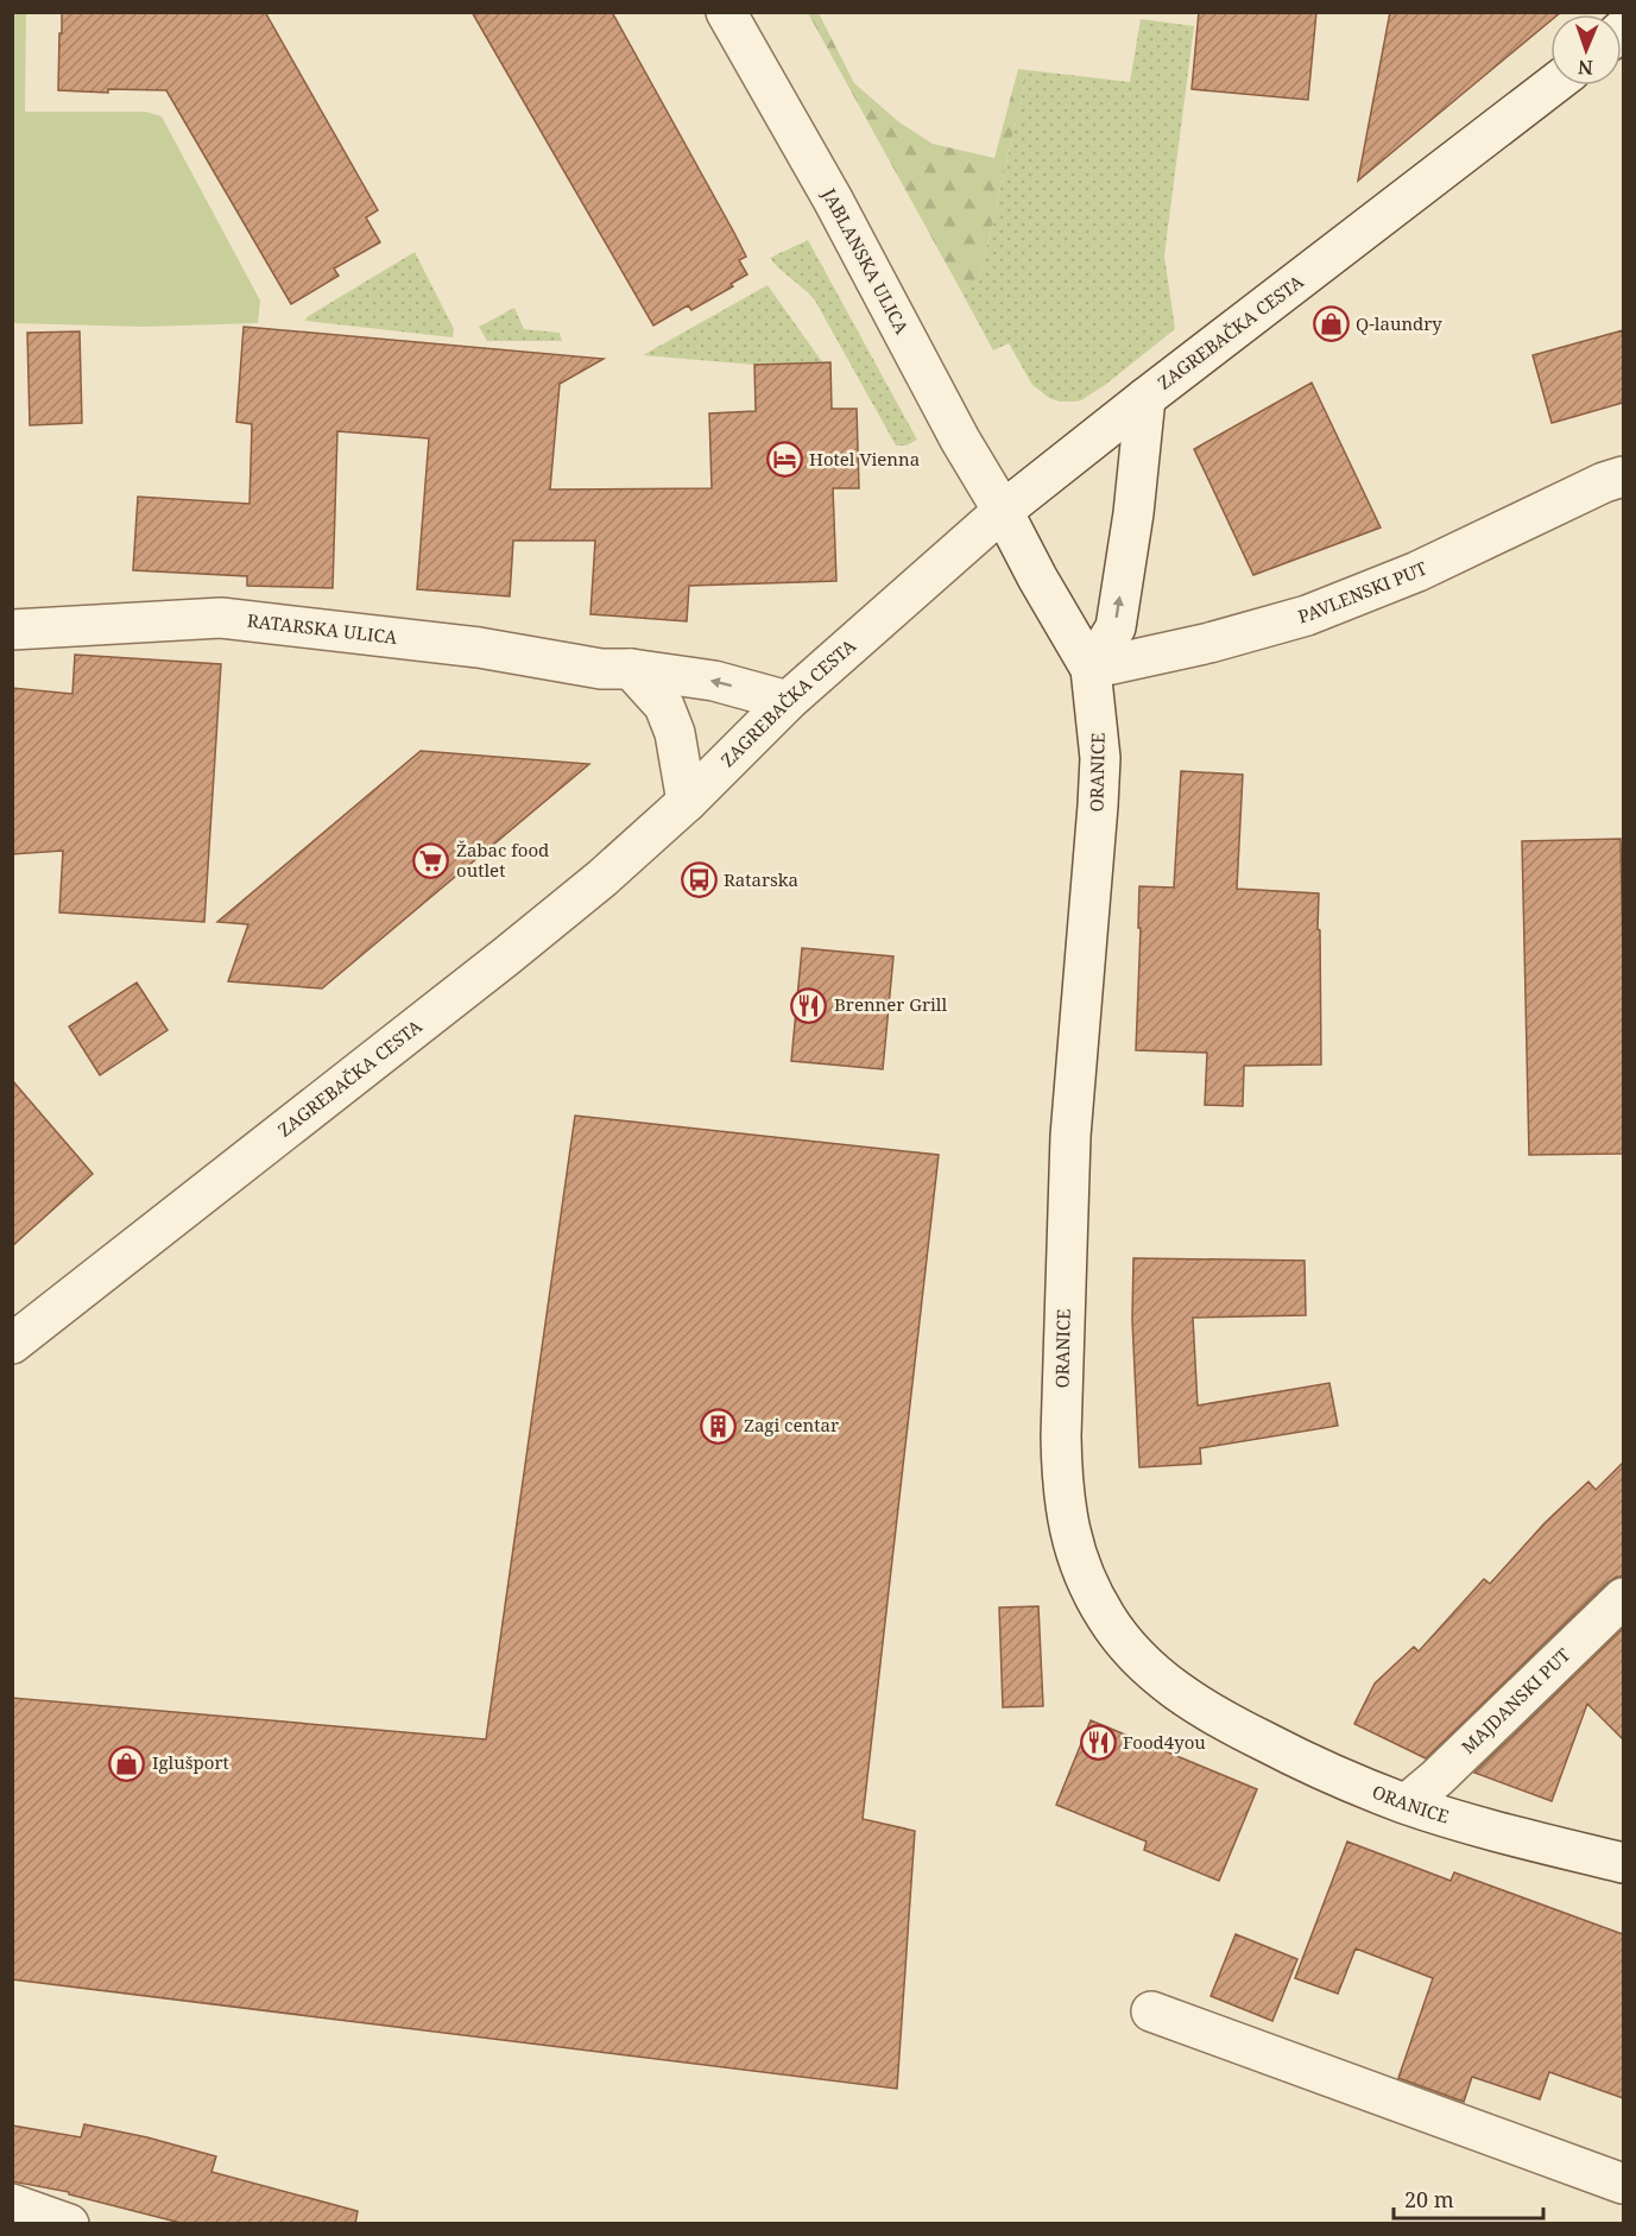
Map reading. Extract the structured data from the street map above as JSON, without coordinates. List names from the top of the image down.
{
  "streets": {
    "street": [
      "JABLANSKA ULICA",
      "ZAGREBAČKA CESTA",
      "PAVLENSKI PUT",
      "RATARSKA ULICA",
      "ORANICE",
      "MAJDANSKI PUT"
    ]
  },
  "crossings": [
    ["JABLANSKA ULICA", "ZAGREBAČKA CESTA"],
    ["JABLANSKA ULICA", "ORANICE"],
    ["ZAGREBAČKA CESTA", "RATARSKA ULICA"],
    ["ZAGREBAČKA CESTA", "ORANICE"],
    ["PAVLENSKI PUT", "ORANICE"],
    ["ORANICE", "MAJDANSKI PUT"]
  ],
  "places": {
    "shop": ["Q-laundry", "Iglušport"],
    "hotel": ["Hotel Vienna"],
    "supermarket": ["Žabac food outlet"],
    "bus stop": ["Ratarska"],
    "restaurant": ["Brenner Grill", "Food4you"],
    "building": ["Zagi centar"]
  },
  "scale_bar": "20 m",
  "north": "bottom"
}
